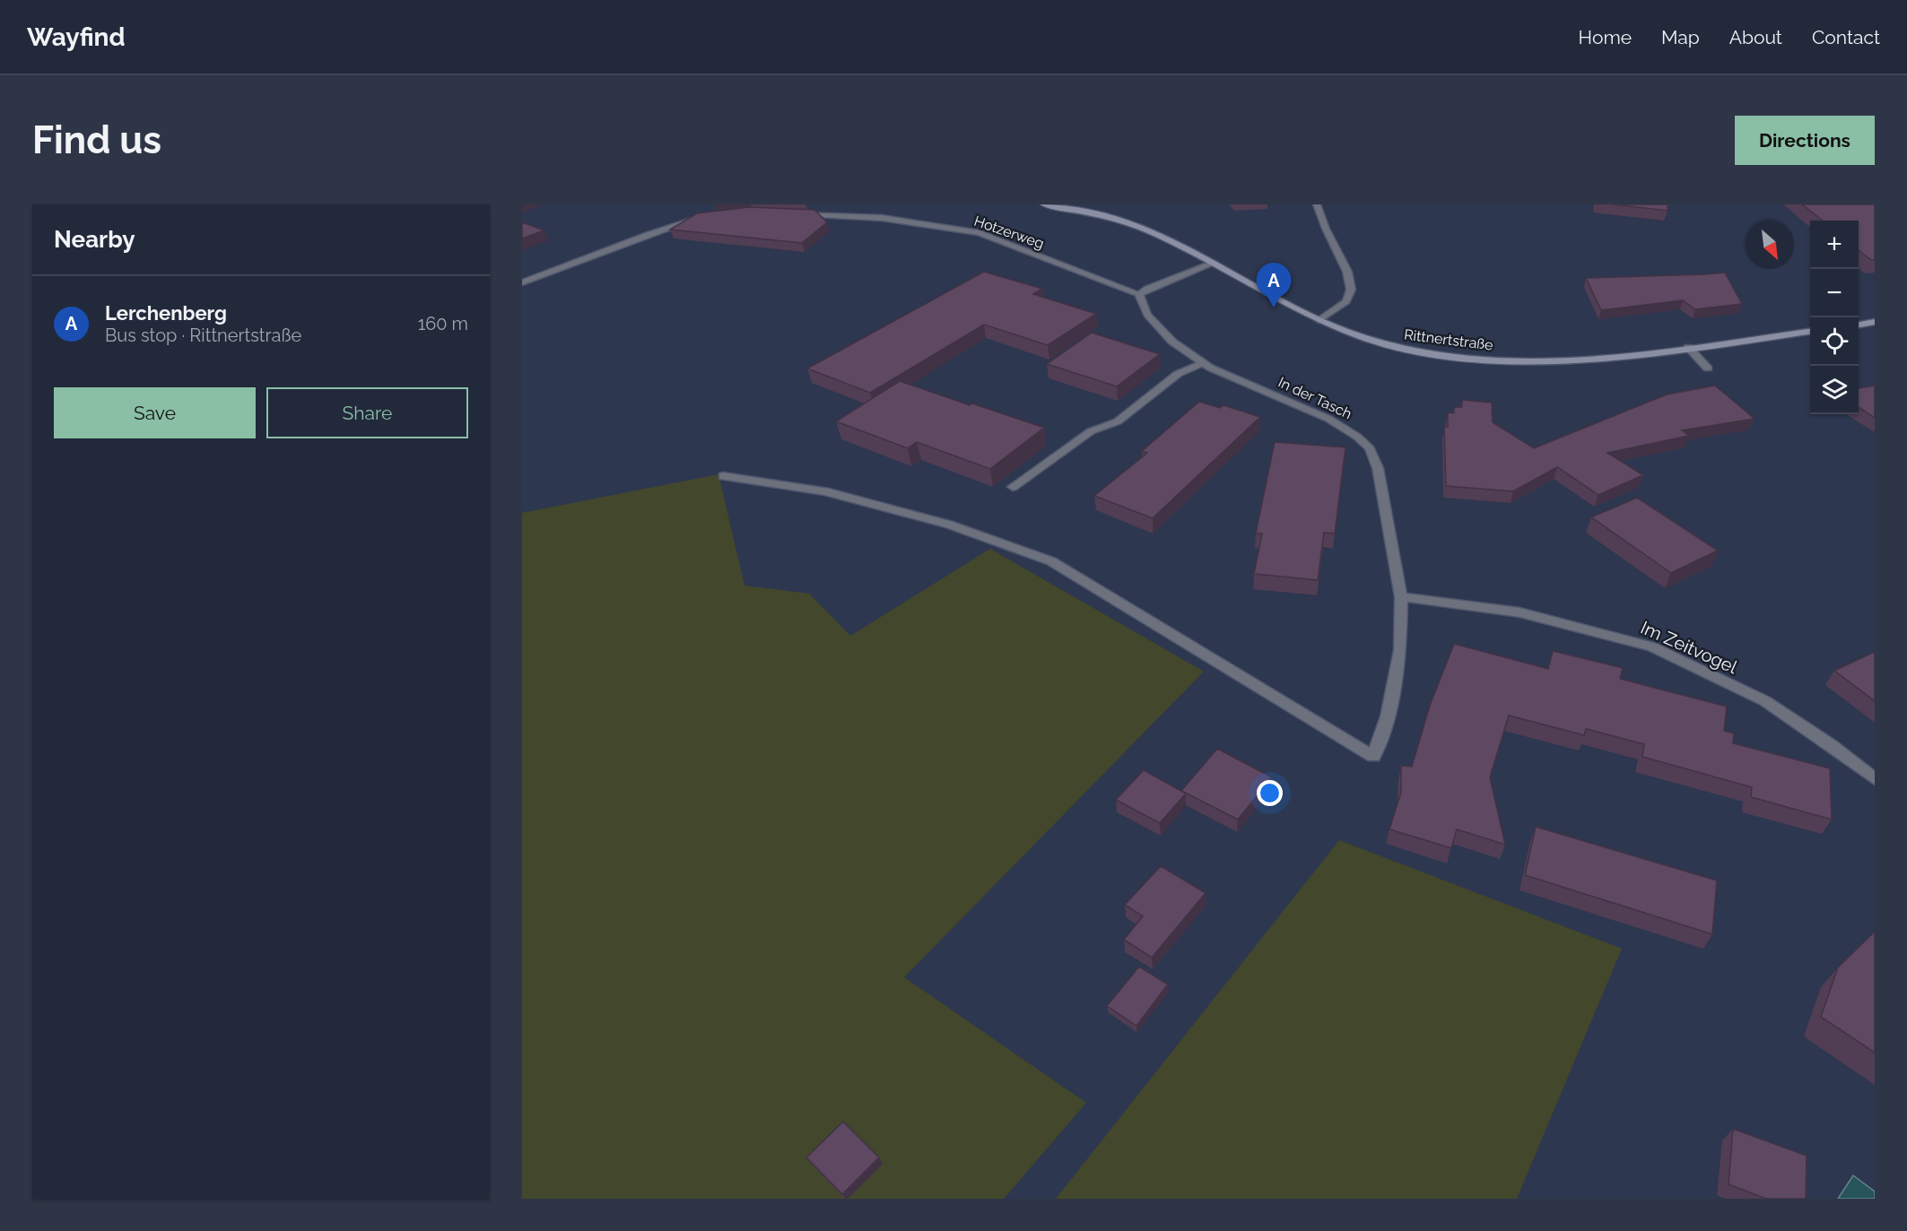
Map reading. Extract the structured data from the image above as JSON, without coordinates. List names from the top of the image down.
{
  "streets": {
    "street": [
      "Hotzerweg",
      "Rittnertstraße",
      "In der Tasch",
      "Im Zeitvogel"
    ]
  },
  "crossings": [
    ["Hotzerweg", "In der Tasch"],
    ["In der Tasch", "Im Zeitvogel"]
  ],
  "north": "bottom right",
  "page": {
    "header": "Wayfind",
    "nav": [
      "Home",
      "Map",
      "About",
      "Contact"
    ],
    "buttons": [
      "Directions",
      ["Save", "Share"]
    ],
    "title": "Find us",
    "heading": "Nearby",
    "map_buttons": ["+", "−"],
    "pins": "A",
    "list": [
      {
        "mark": "A",
        "name": "Lerchenberg",
        "note": "Bus stop · Rittnertstraße",
        "value": "160 m"
      }
    ]
  }
}
